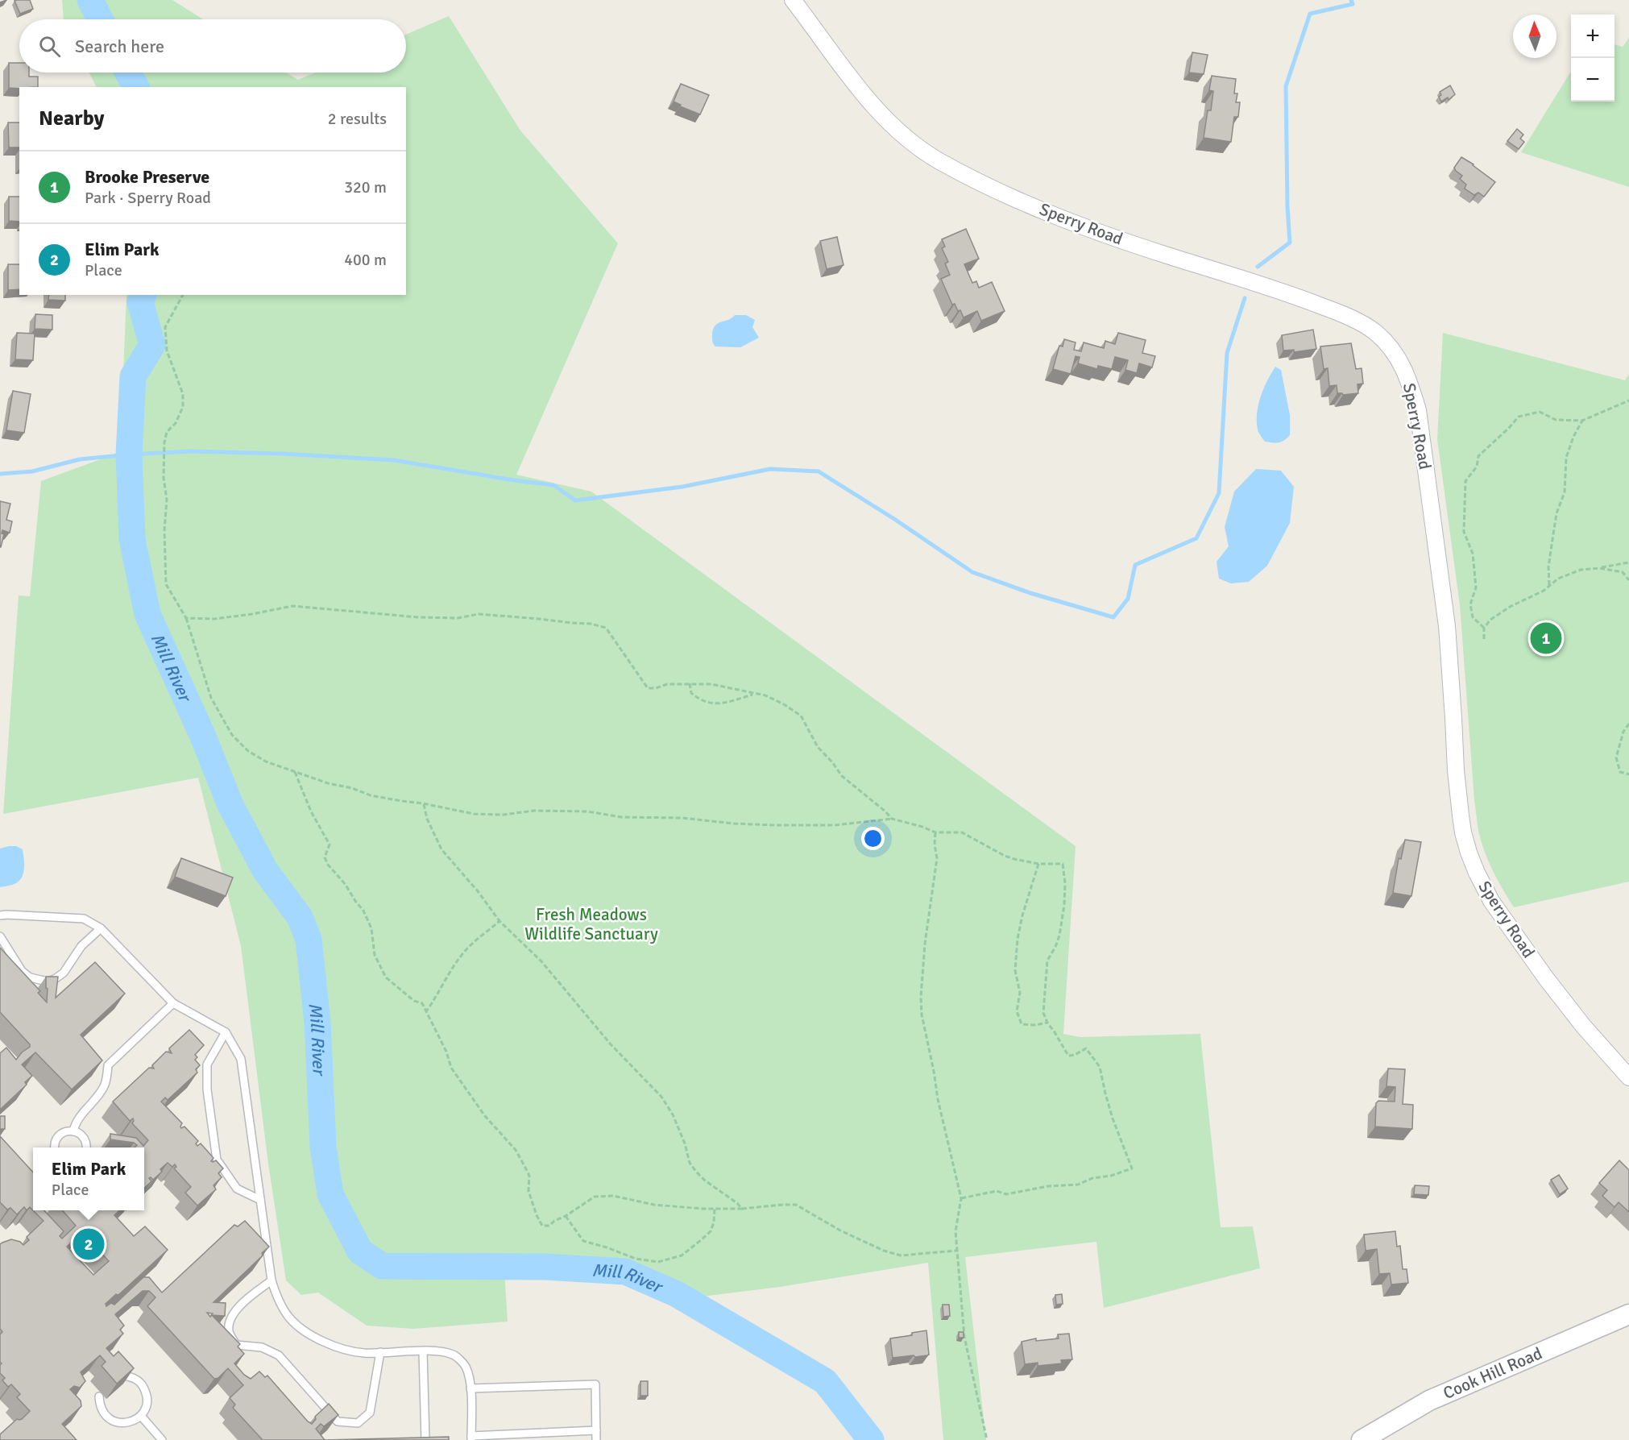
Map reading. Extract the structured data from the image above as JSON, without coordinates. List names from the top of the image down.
{
  "streets": {
    "street": ["Sperry Road", "Cook Hill Road"]
  },
  "water": ["Mill River"],
  "parks": ["Fresh Meadows Wildlife Sanctuary"],
  "north": "top",
  "page": {
    "map_buttons": ["+", "−"],
    "search": "Search here",
    "heading": ["Nearby", "2 results"],
    "list": [
      {
        "mark": "1",
        "name": "Brooke Preserve",
        "note": "Park · Sperry Road",
        "value": "320 m"
      },
      {
        "mark": "2",
        "name": "Elim Park",
        "note": "Place",
        "value": "400 m"
      }
    ],
    "pins": ["1", "2"],
    "popup": ["Elim Park", "Place"]
  }
}
